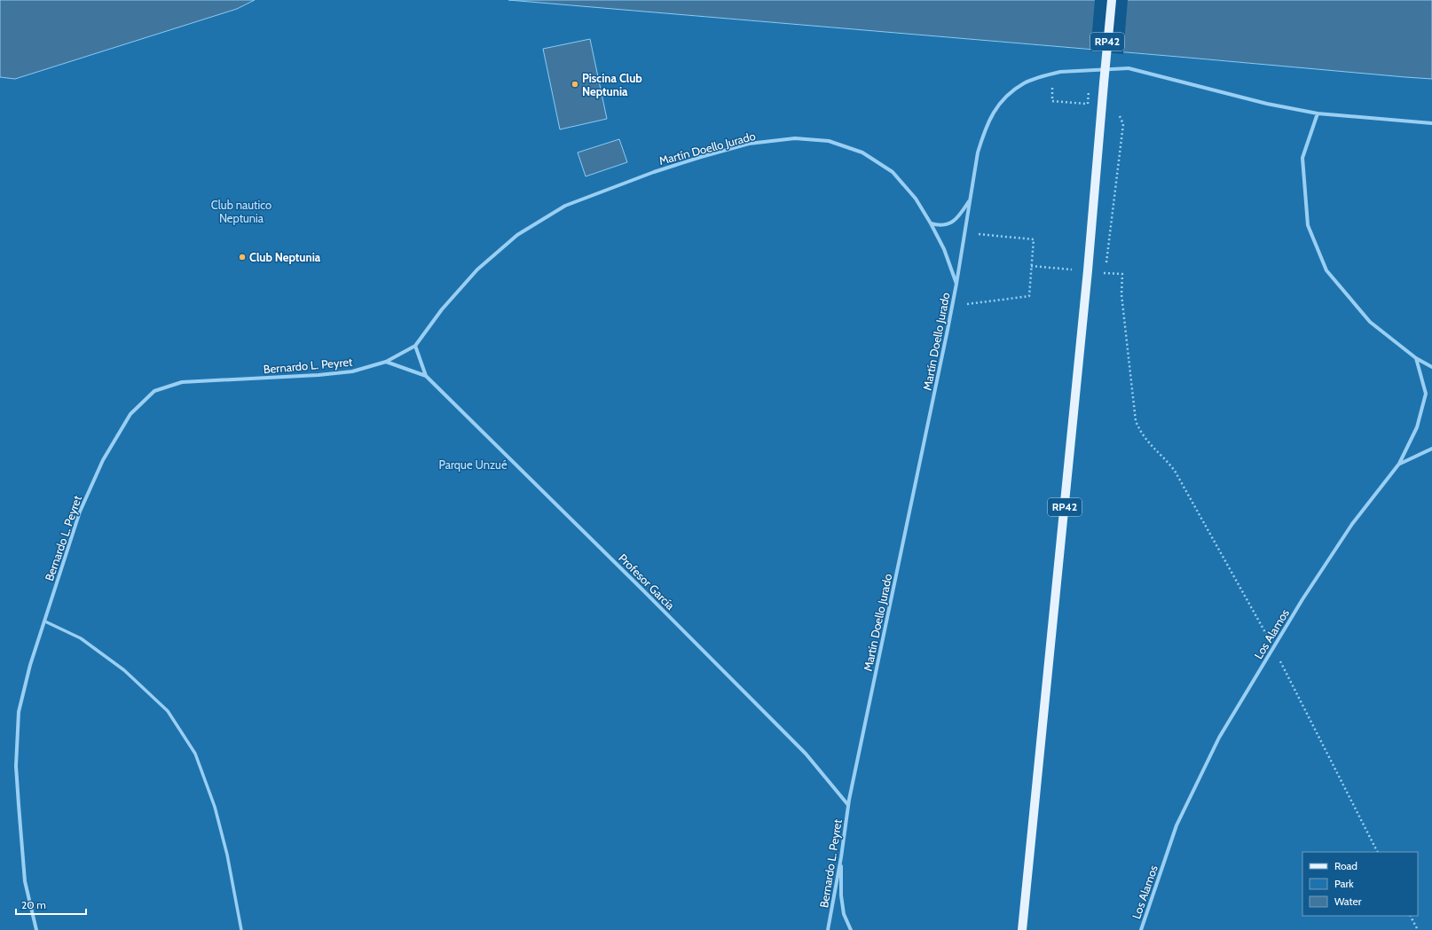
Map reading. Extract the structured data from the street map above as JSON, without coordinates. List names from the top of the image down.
{
  "streets": {
    "main road": ["RP42"],
    "street": [
      "Martín Doello Jurado",
      "Bernardo L. Peyret",
      "Profesor García",
      "Los Alamos"
    ]
  },
  "crossings": [
    ["Martín Doello Jurado", "Bernardo L. Peyret"],
    ["Bernardo L. Peyret", "Profesor García"]
  ],
  "parks": ["Club nautico Neptunia", "Parque Unzué"],
  "places": ["Piscina Club Neptunia", "Club Neptunia"],
  "legend": ["Road", "Park", "Water"],
  "scale_bar": "20 m"
}
